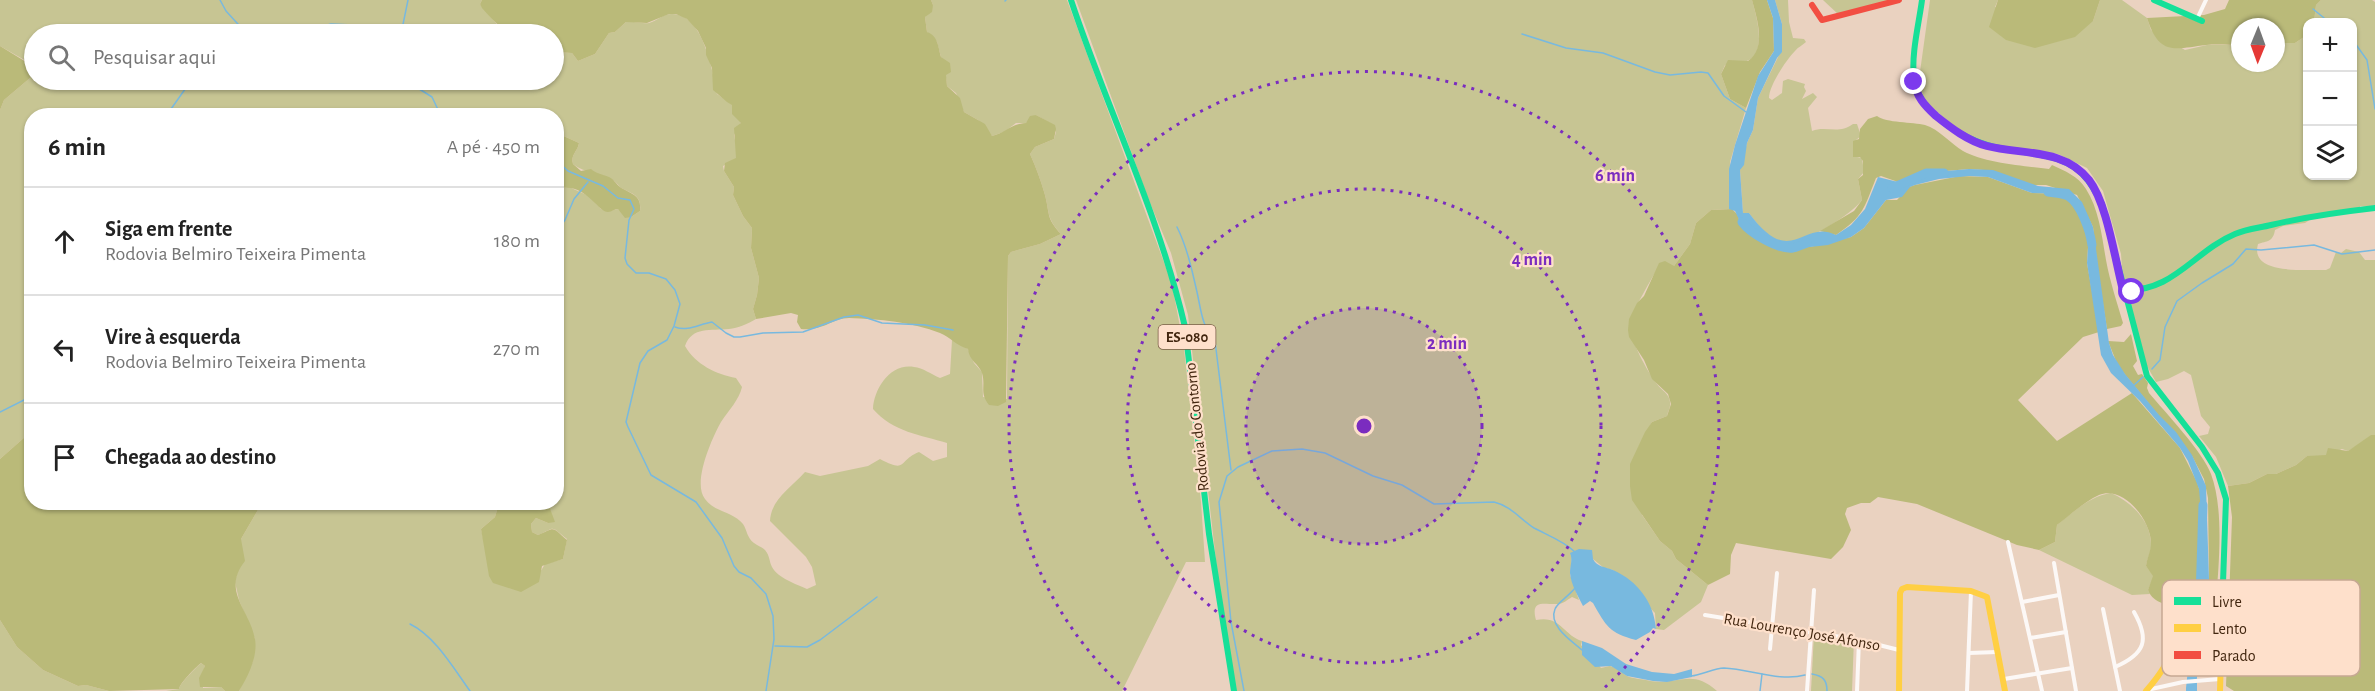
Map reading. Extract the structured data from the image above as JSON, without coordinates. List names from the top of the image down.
{
  "streets": {
    "main road": ["ES-080", "Rodovia do Contorno"],
    "street": ["Rua Lourenço José Afonso"]
  },
  "legend": ["Livre", "Lento", "Parado"],
  "north": "bottom",
  "page": {
    "map_buttons": ["+", "−"],
    "search": "Pesquisar aqui",
    "heading": ["6 min", "A pé · 450 m"],
    "list": [
      ["Siga em frente", "Rodovia Belmiro Teixeira Pimenta", "180 m"],
      ["Vire à esquerda", "Rodovia Belmiro Teixeira Pimenta", "270 m"],
      "Chegada ao destino"
    ]
  },
  "rings": ["6 min", "4 min", "2 min"]
}
